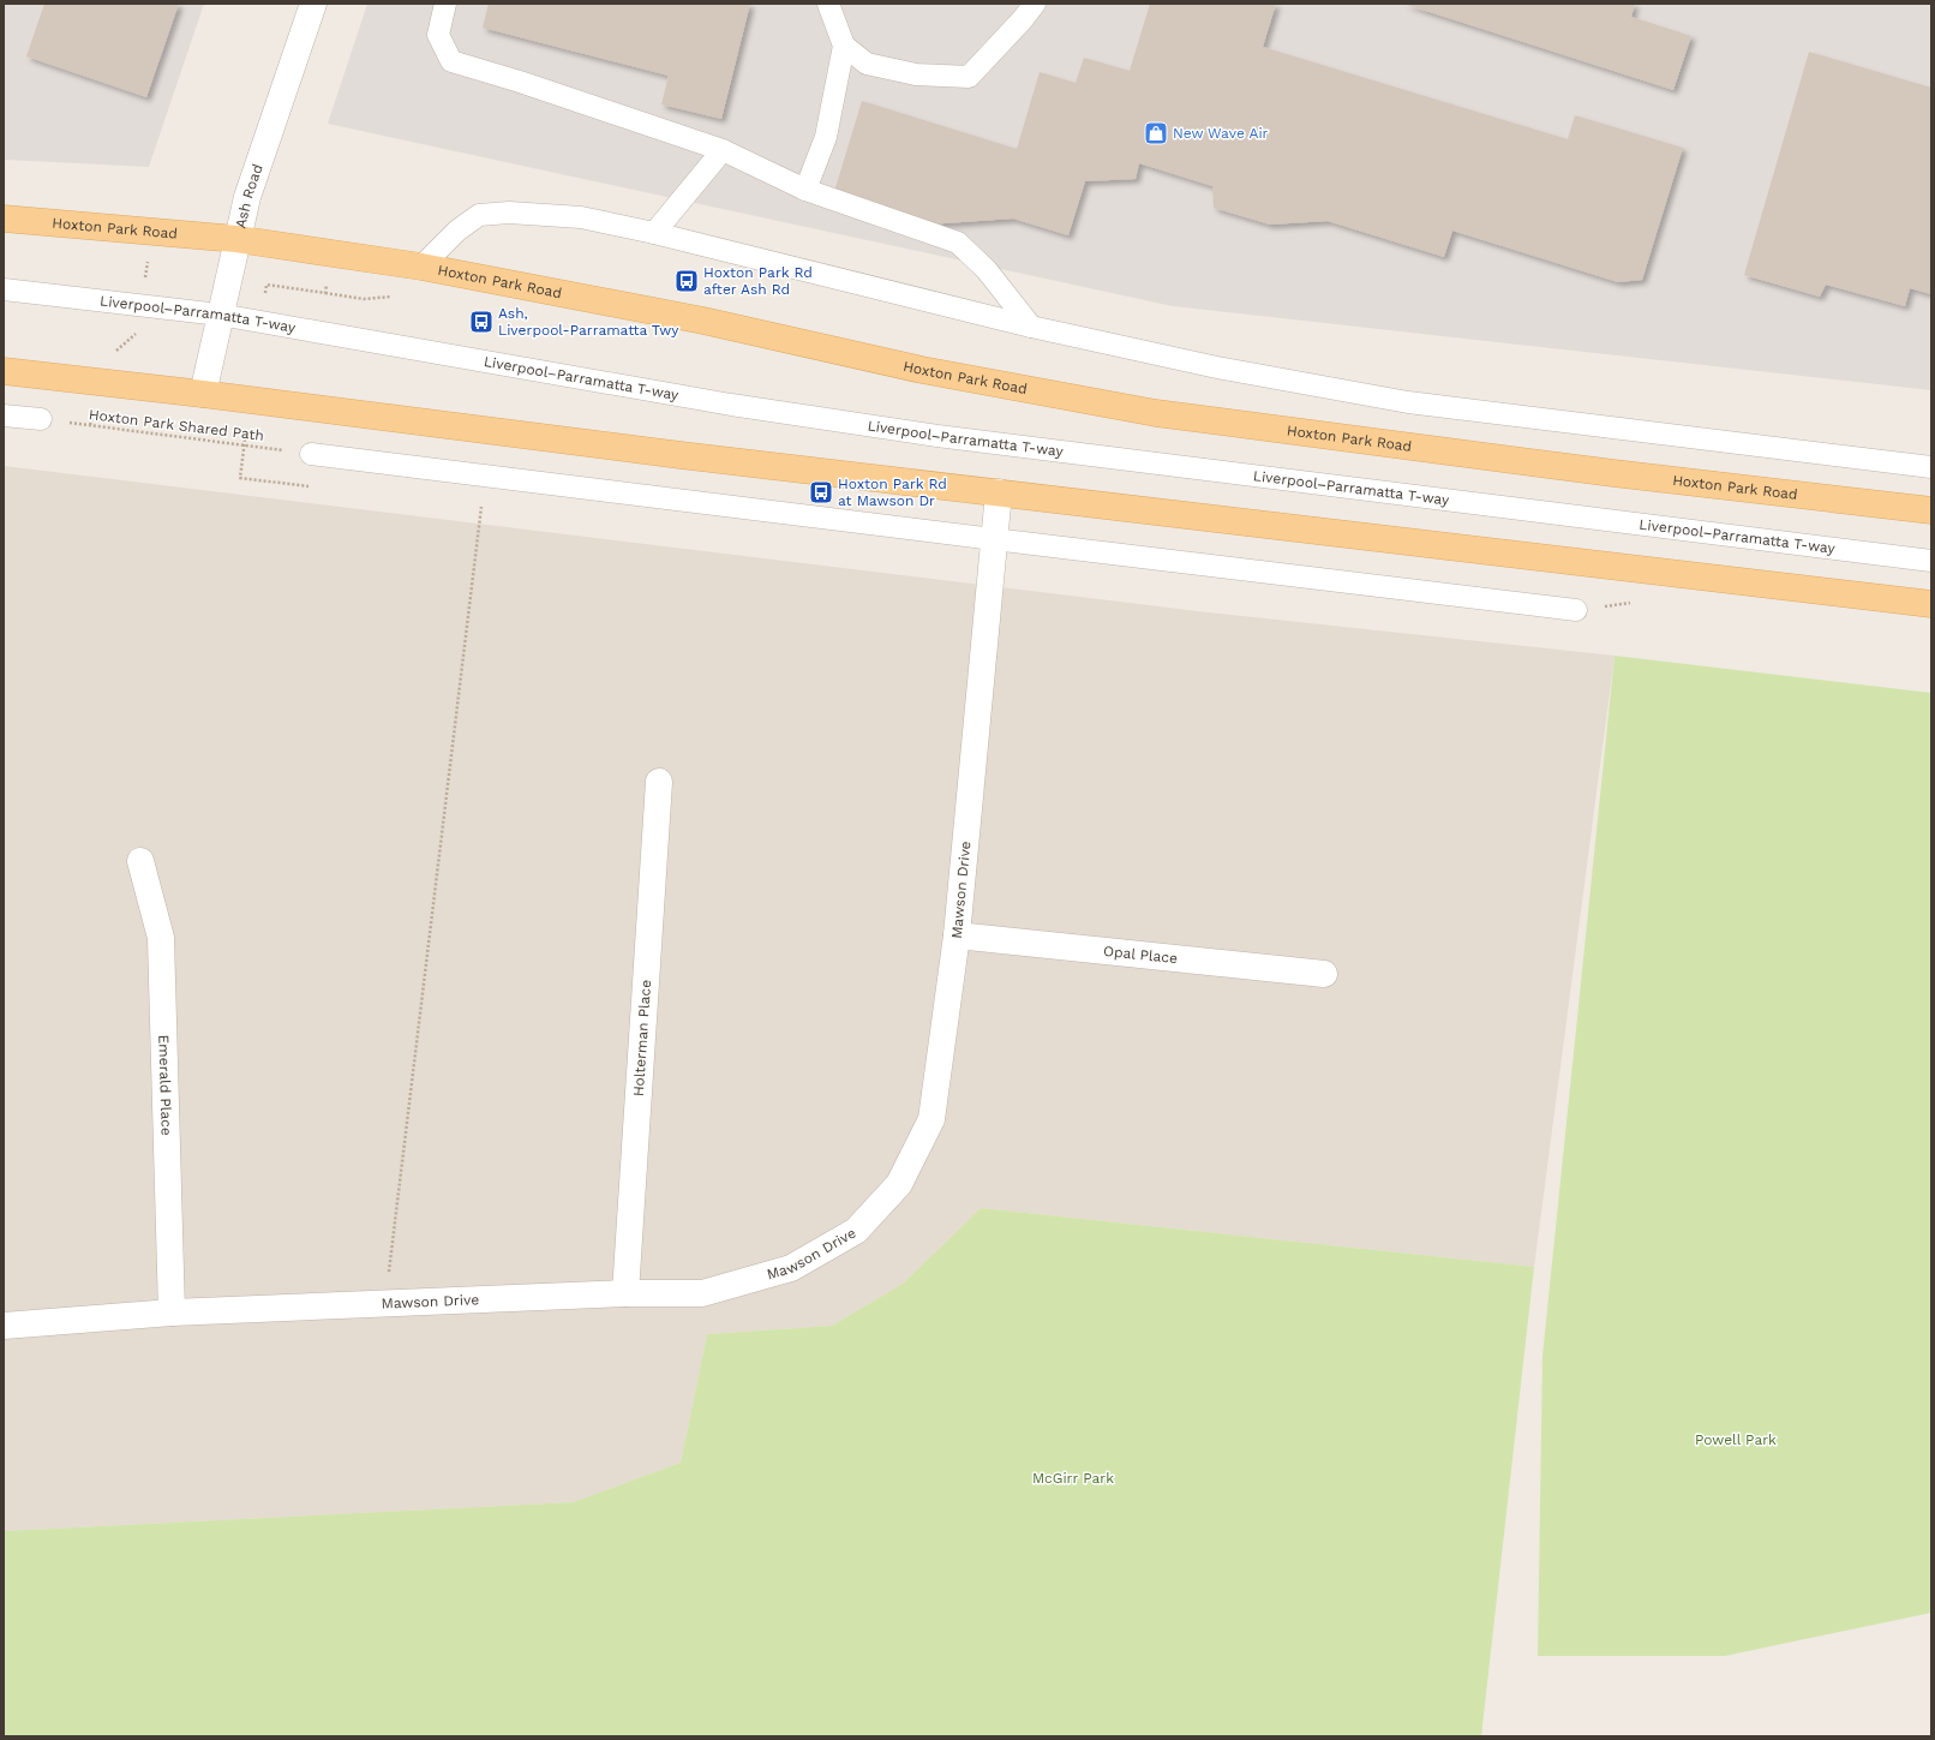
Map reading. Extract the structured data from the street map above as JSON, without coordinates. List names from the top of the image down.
{
  "streets": {
    "main road": ["Hoxton Park Road"],
    "street": [
      "Ash Road",
      "Mawson Drive",
      "Opal Place",
      "Holterman Place",
      "Emerald Place"
    ],
    "lane": ["Liverpool–Parramatta T-way"],
    "path": ["Hoxton Park Shared Path"]
  },
  "crossings": [
    ["Ash Road", "Hoxton Park Road"],
    ["Ash Road", "Liverpool–Parramatta T-way"],
    ["Mawson Drive", "Opal Place"],
    ["Mawson Drive", "Holterman Place"],
    ["Mawson Drive", "Emerald Place"]
  ],
  "parks": ["Powell Park", "McGirr Park"],
  "places": {
    "shop": ["New Wave Air"],
    "bus stop": ["Hoxton Park Rd after Ash Rd", "Ash, Liverpool-Parramatta Twy", "Hoxton Park Rd at Mawson Dr"]
  }
}
